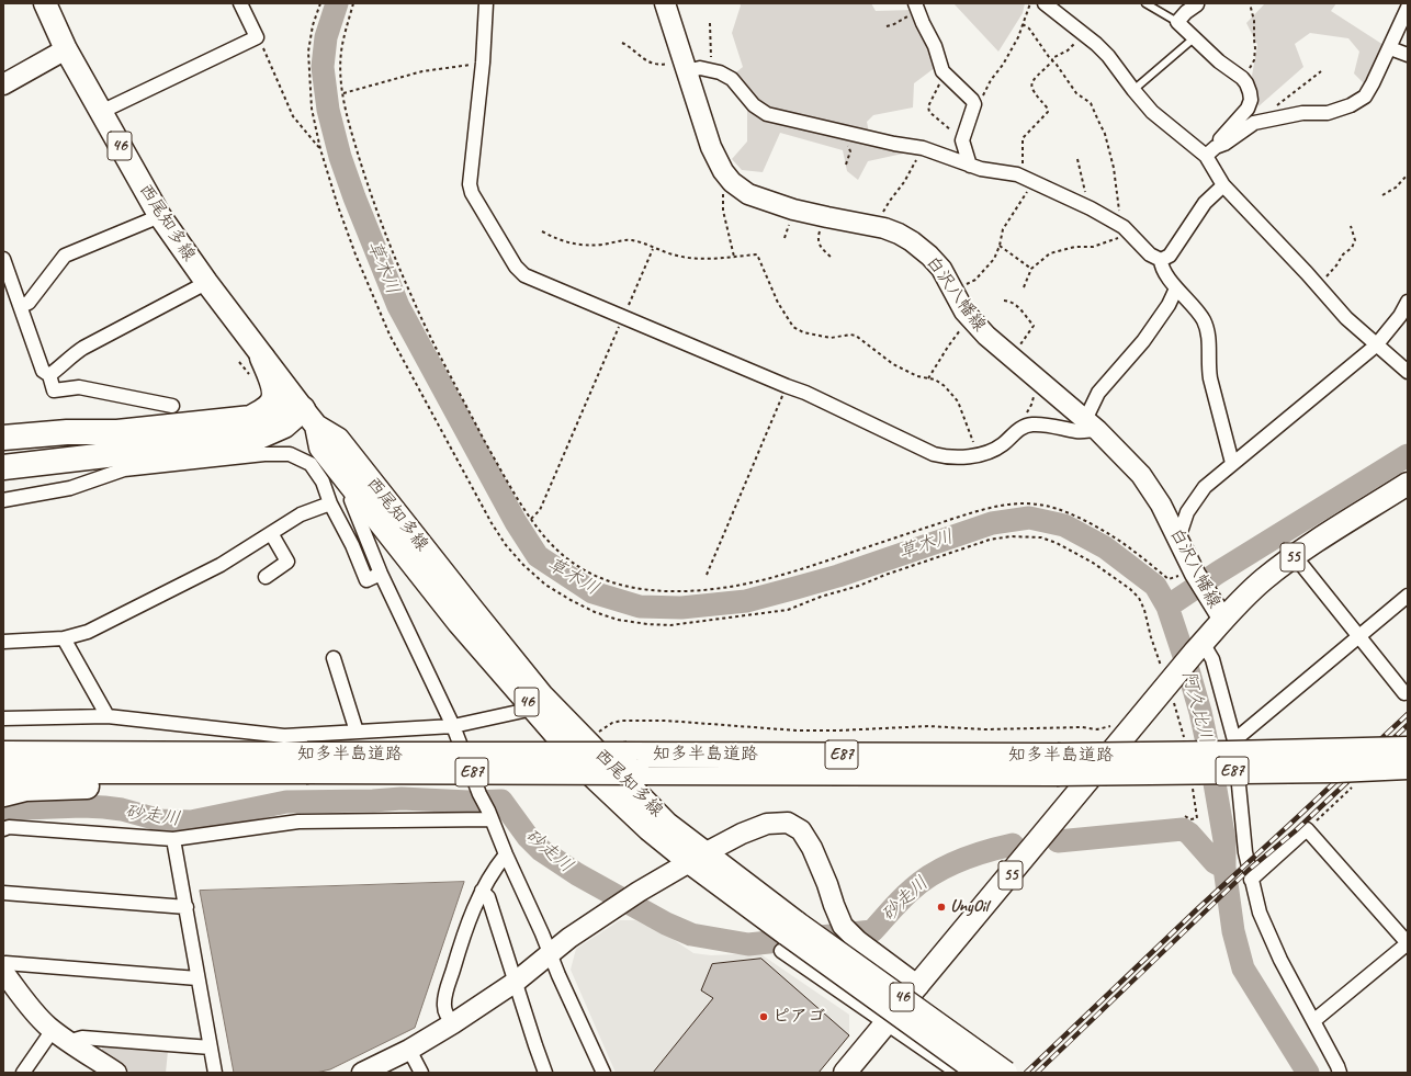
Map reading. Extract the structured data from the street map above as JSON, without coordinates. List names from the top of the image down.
{
  "streets": {
    "highway": ["知多半島道路", "E87"],
    "main road": ["46", "西尾知多線", "55"],
    "street": ["白沢八幡線"]
  },
  "crossings": [
    ["白沢八幡線", "55"]
  ],
  "water": ["草木川", "阿久比川", "砂走川"],
  "places": ["UnyOil", "ピアゴ"]
}
